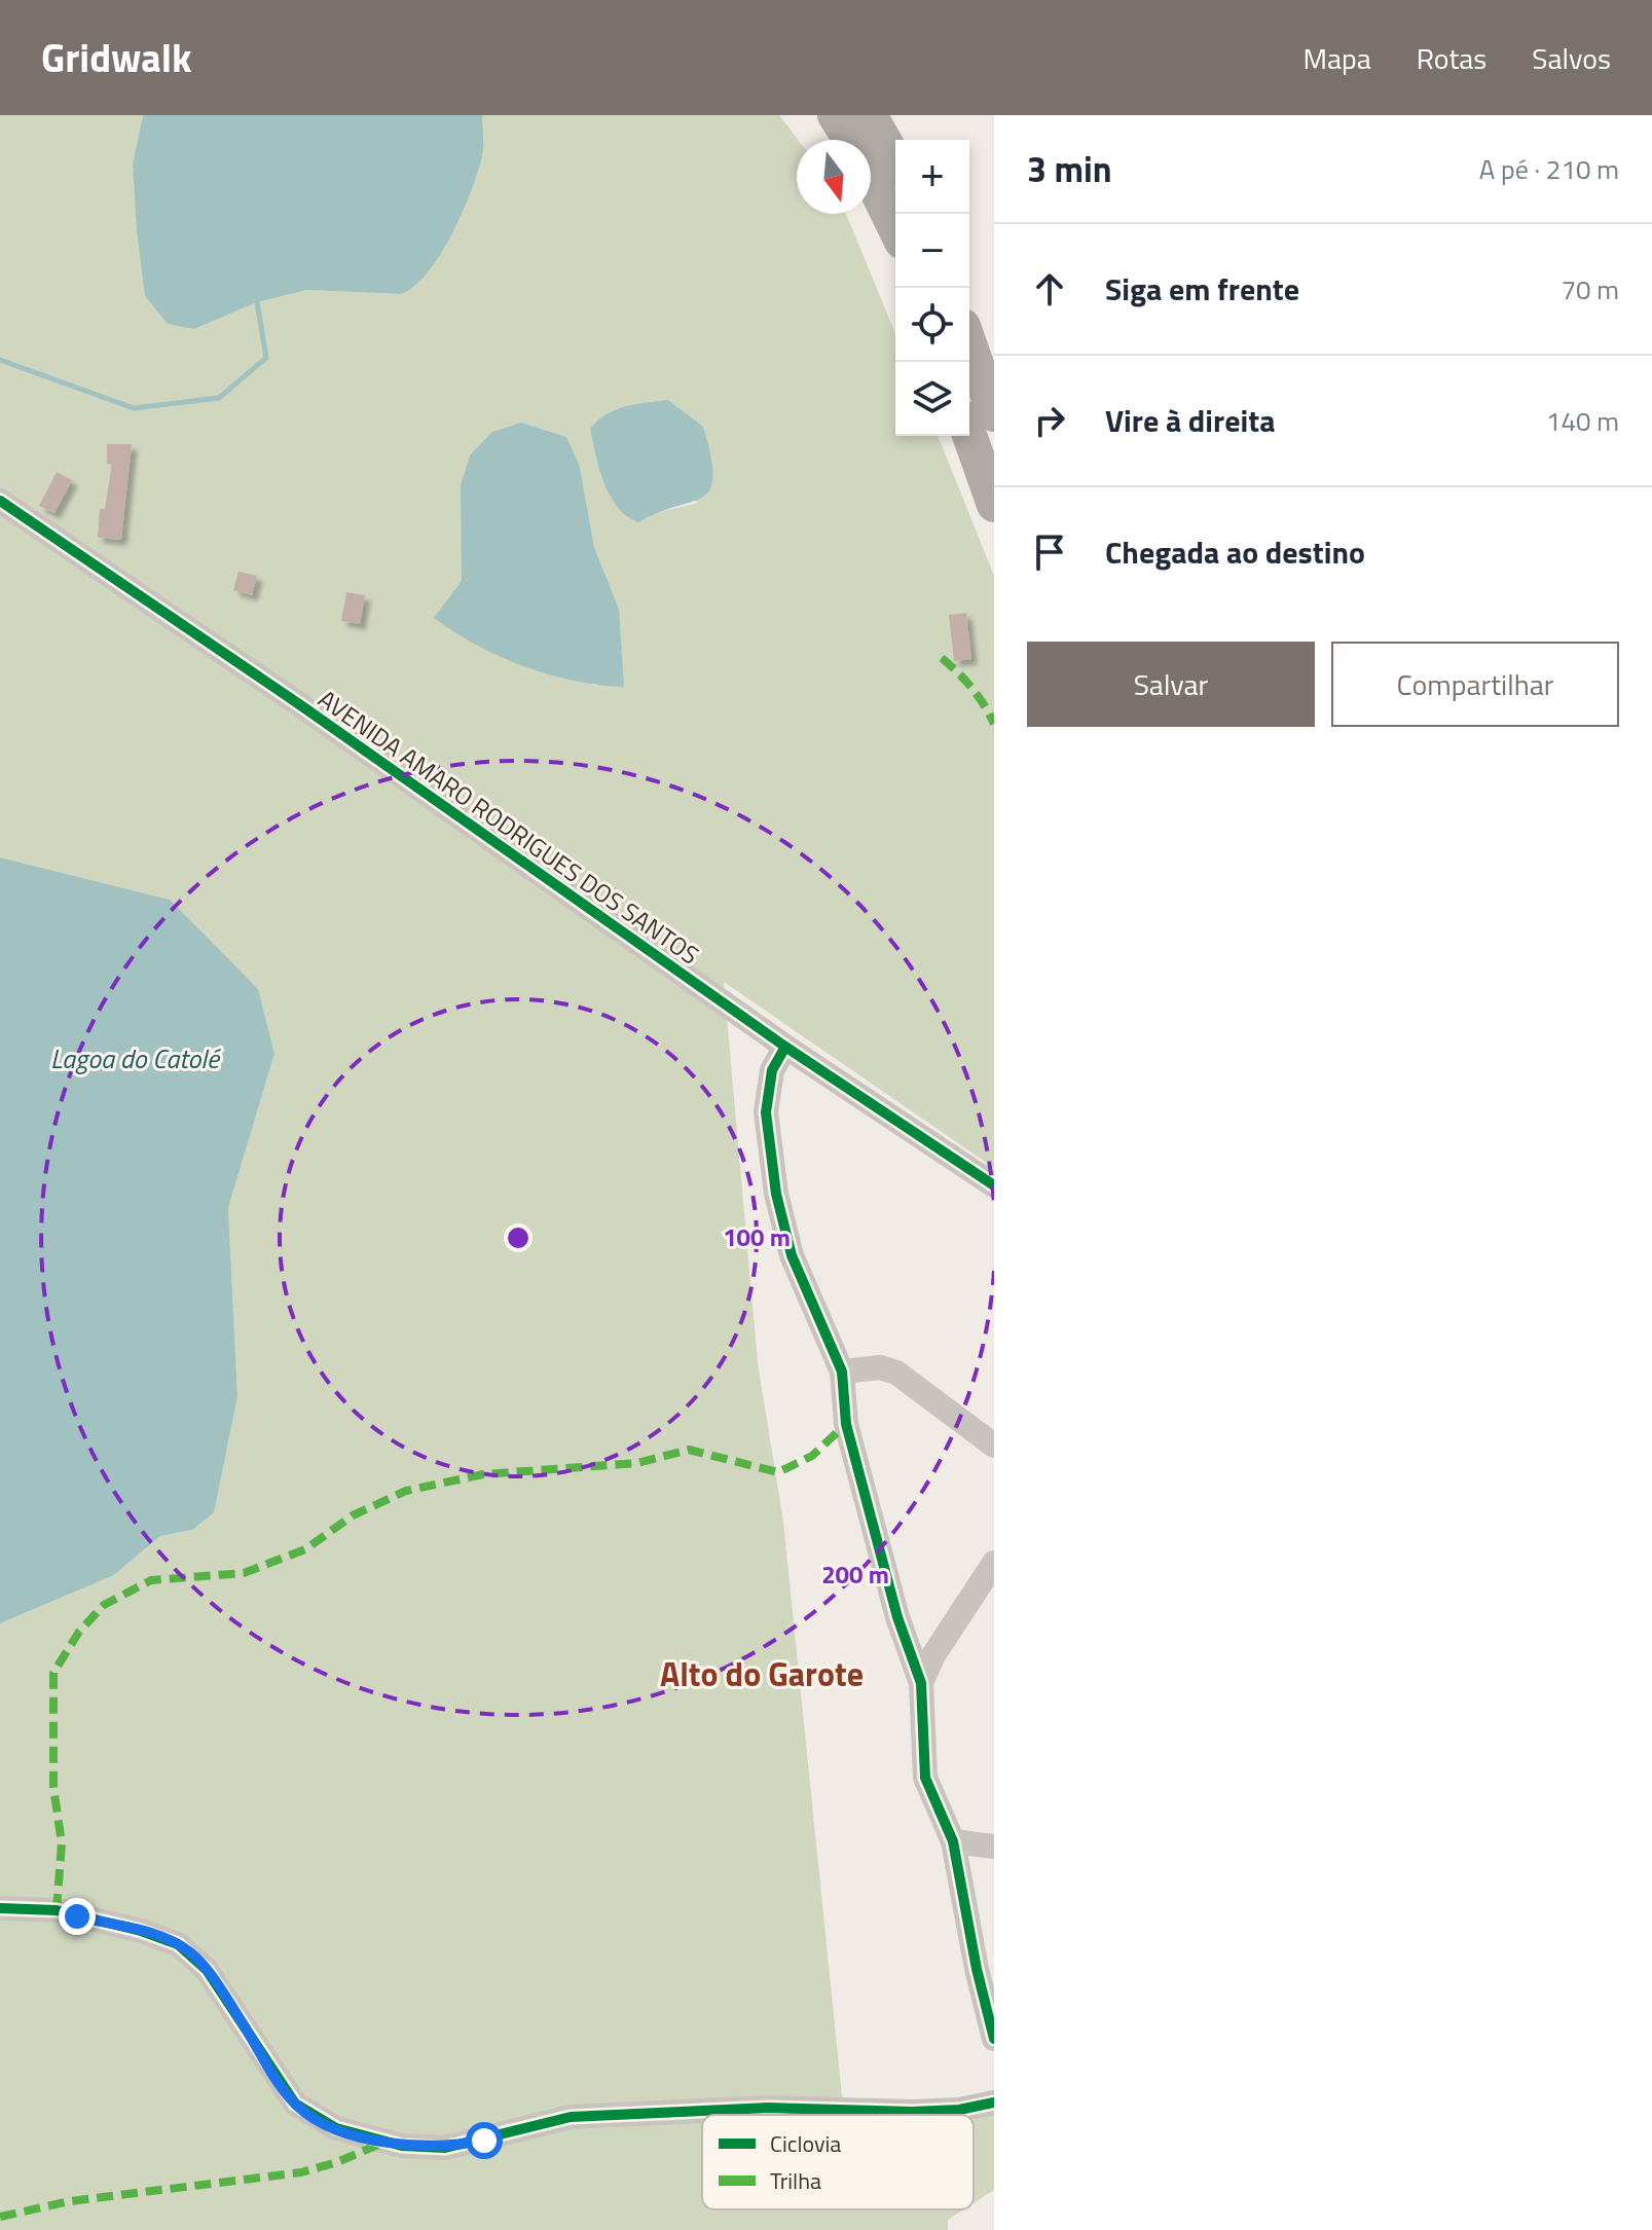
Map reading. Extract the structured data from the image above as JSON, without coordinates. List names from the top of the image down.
{
  "streets": {
    "street": ["AVENIDA AMARO RODRIGUES DOS SANTOS"]
  },
  "districts": ["Alto do Garote"],
  "water": ["Lagoa do Catolé"],
  "legend": ["Ciclovia", "Trilha"],
  "north": "bottom",
  "page": {
    "header": "Gridwalk",
    "nav": ["Mapa", "Rotas", "Salvos"],
    "heading": ["3 min", "A pé · 210 m"],
    "map_buttons": ["+", "−"],
    "list": [
      ["Siga em frente", "70 m"],
      ["Vire à direita", "140 m"],
      "Chegada ao destino"
    ],
    "buttons": ["Salvar", "Compartilhar"]
  },
  "rings": ["100 m", "200 m"]
}
